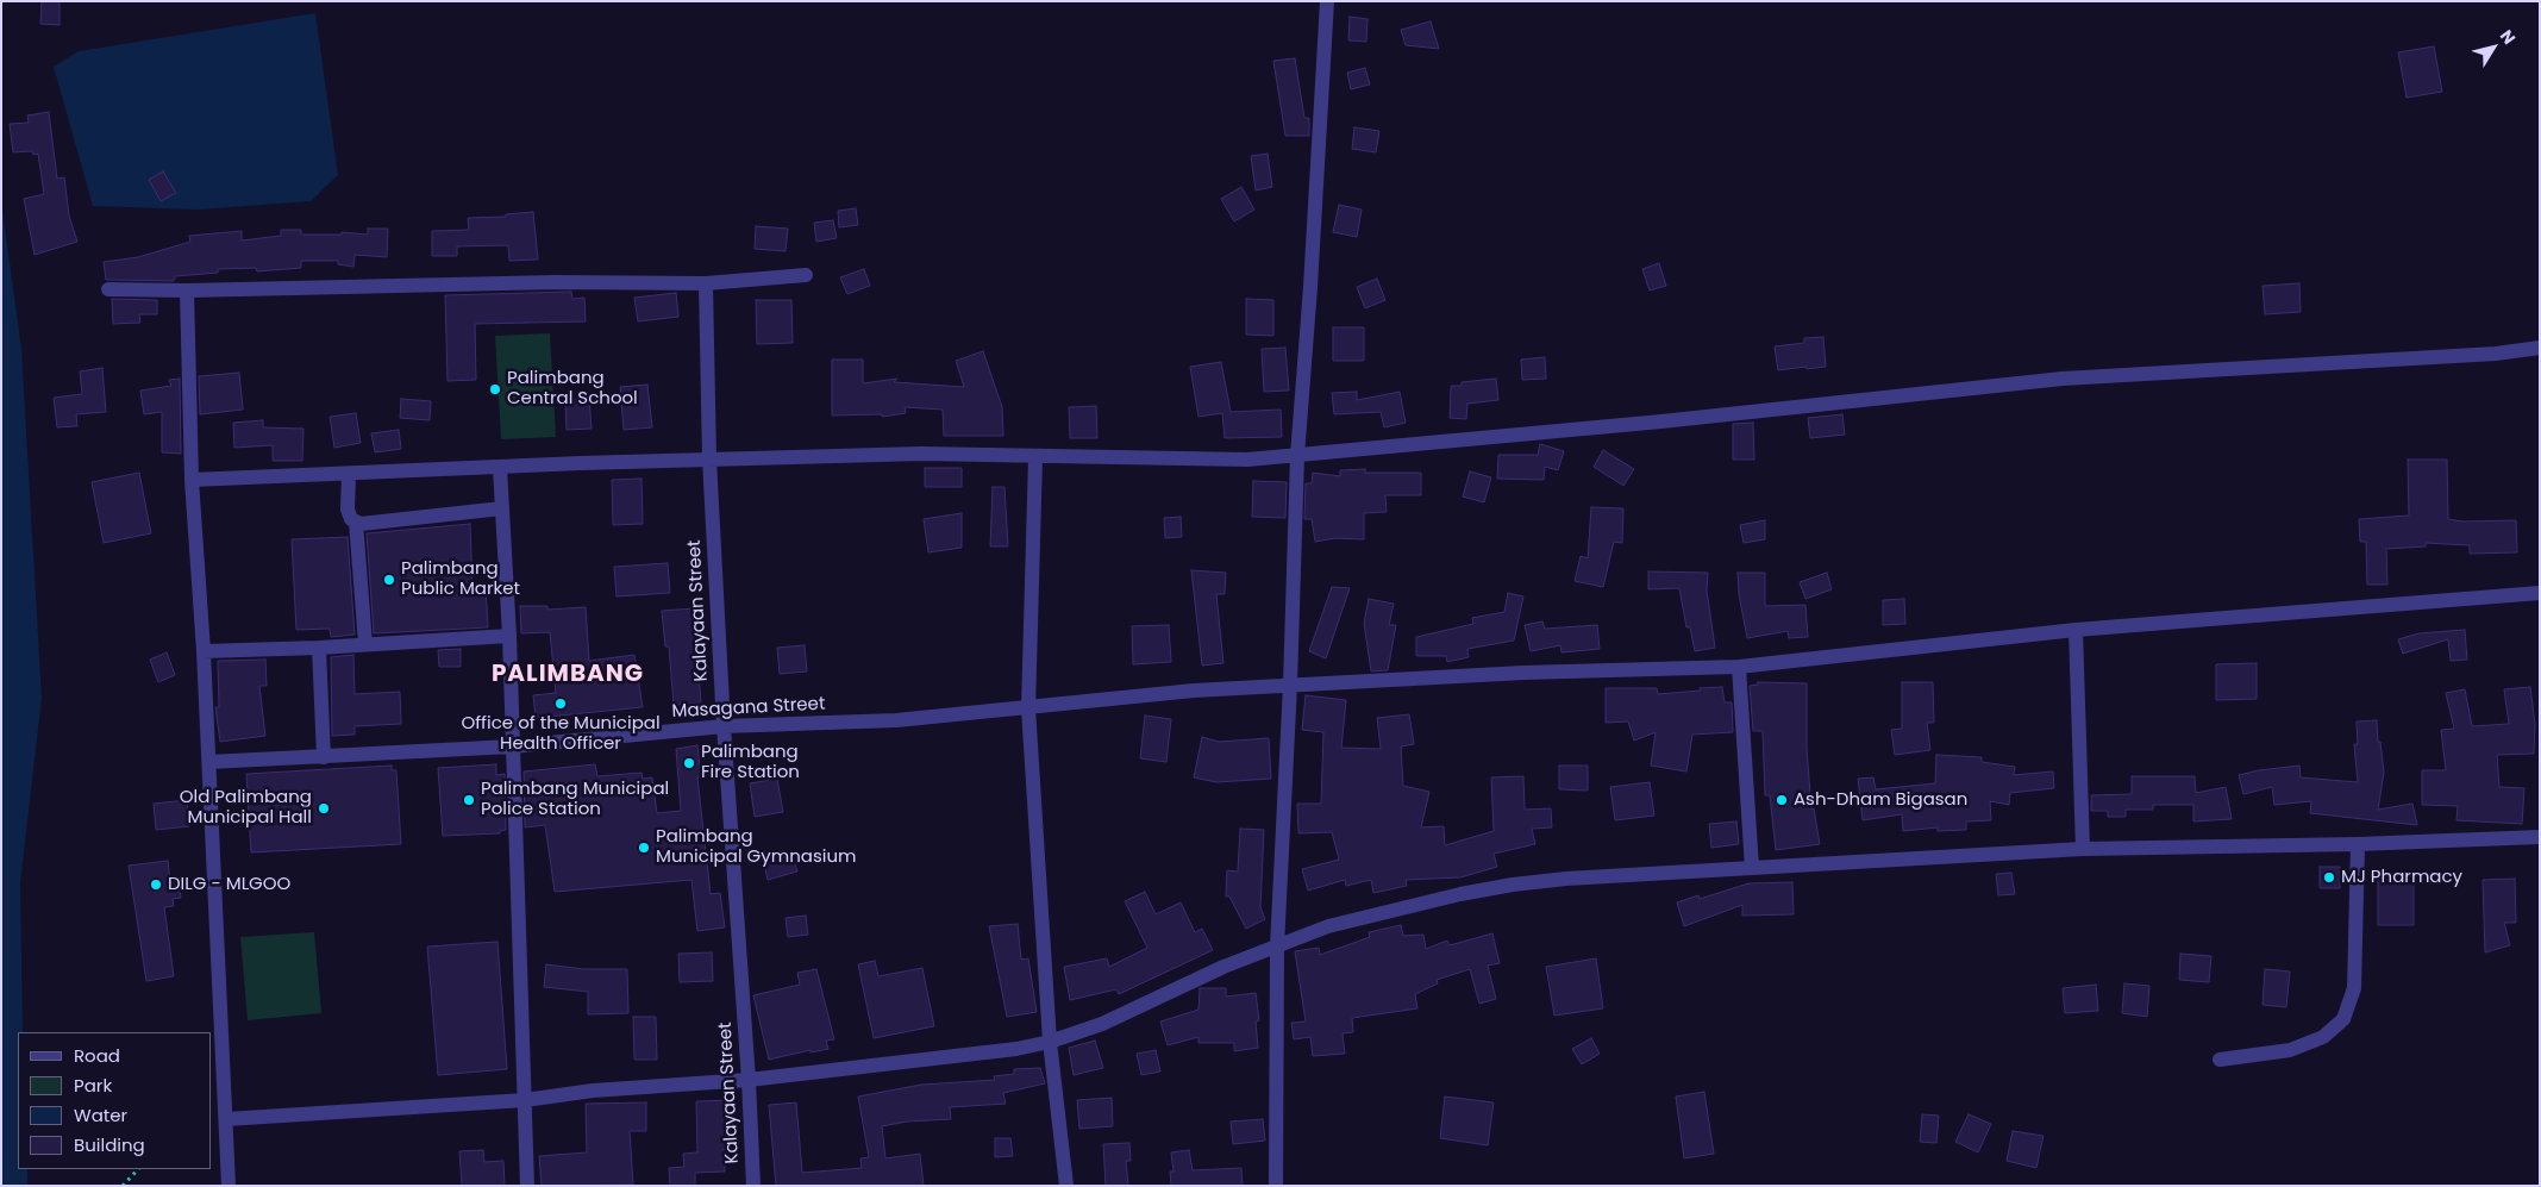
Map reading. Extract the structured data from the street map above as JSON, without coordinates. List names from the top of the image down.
{
  "streets": {
    "street": ["Kalayaan Street", "Masagana Street"]
  },
  "crossings": [
    ["Kalayaan Street", "Masagana Street"]
  ],
  "districts": ["PALIMBANG"],
  "places": [
    "Palimbang Central School",
    "Palimbang Public Market",
    "Office of the Municipal Health Officer",
    "Palimbang Fire Station",
    "Palimbang Municipal Police Station",
    "Ash-Dham Bigasan",
    "Old Palimbang Municipal Hall",
    "Palimbang Municipal Gymnasium",
    "MJ Pharmacy",
    "DILG - MLGOO"
  ],
  "legend": [
    "Road",
    "Park",
    "Water",
    "Building"
  ],
  "north": "top right"
}
